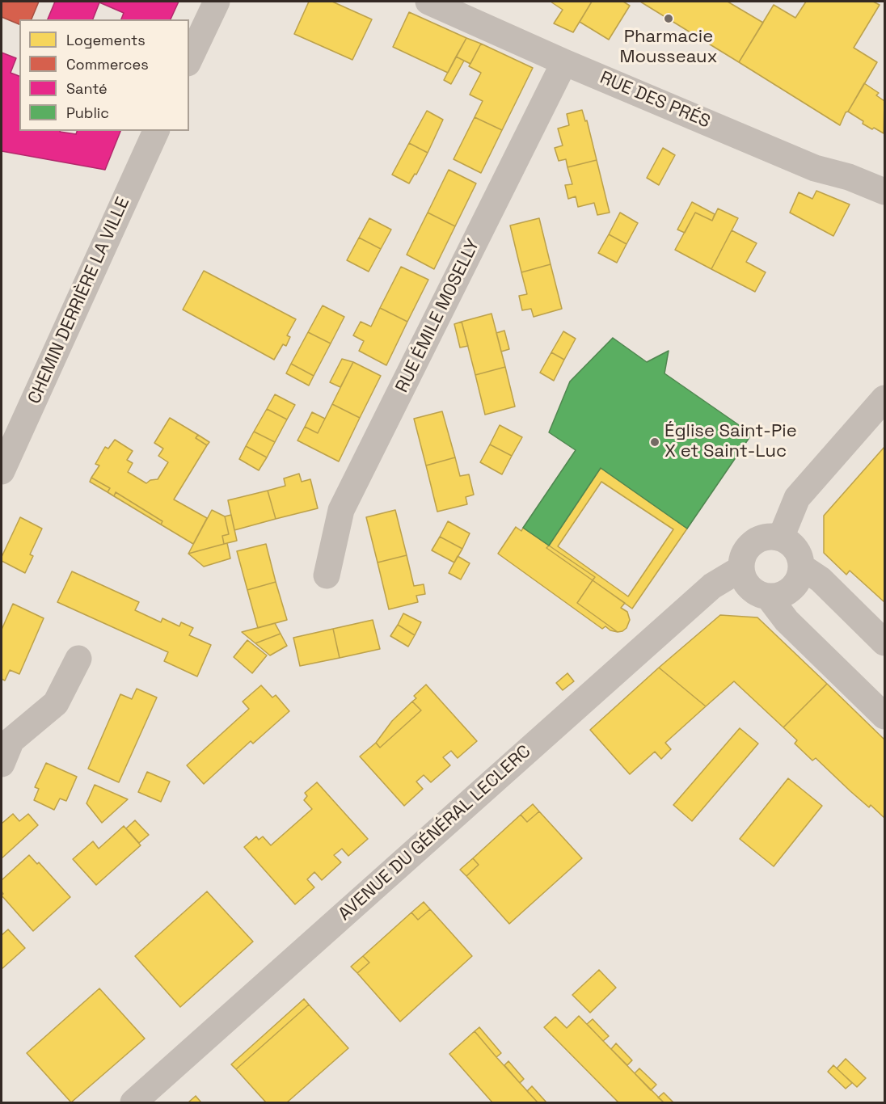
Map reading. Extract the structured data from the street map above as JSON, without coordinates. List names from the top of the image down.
{
  "streets": {
    "street": [
      "RUE DES PRÉS",
      "CHEMIN DERRIÈRE LA VILLE",
      "RUE ÉMILE MOSELLY",
      "AVENUE DU GÉNÉRAL LECLERC"
    ]
  },
  "crossings": [
    ["RUE DES PRÉS", "RUE ÉMILE MOSELLY"]
  ],
  "places": ["Pharmacie Mousseaux", "Église Saint-Pie X et Saint-Luc"],
  "legend": [
    "Logements",
    "Commerces",
    "Santé",
    "Public"
  ]
}
